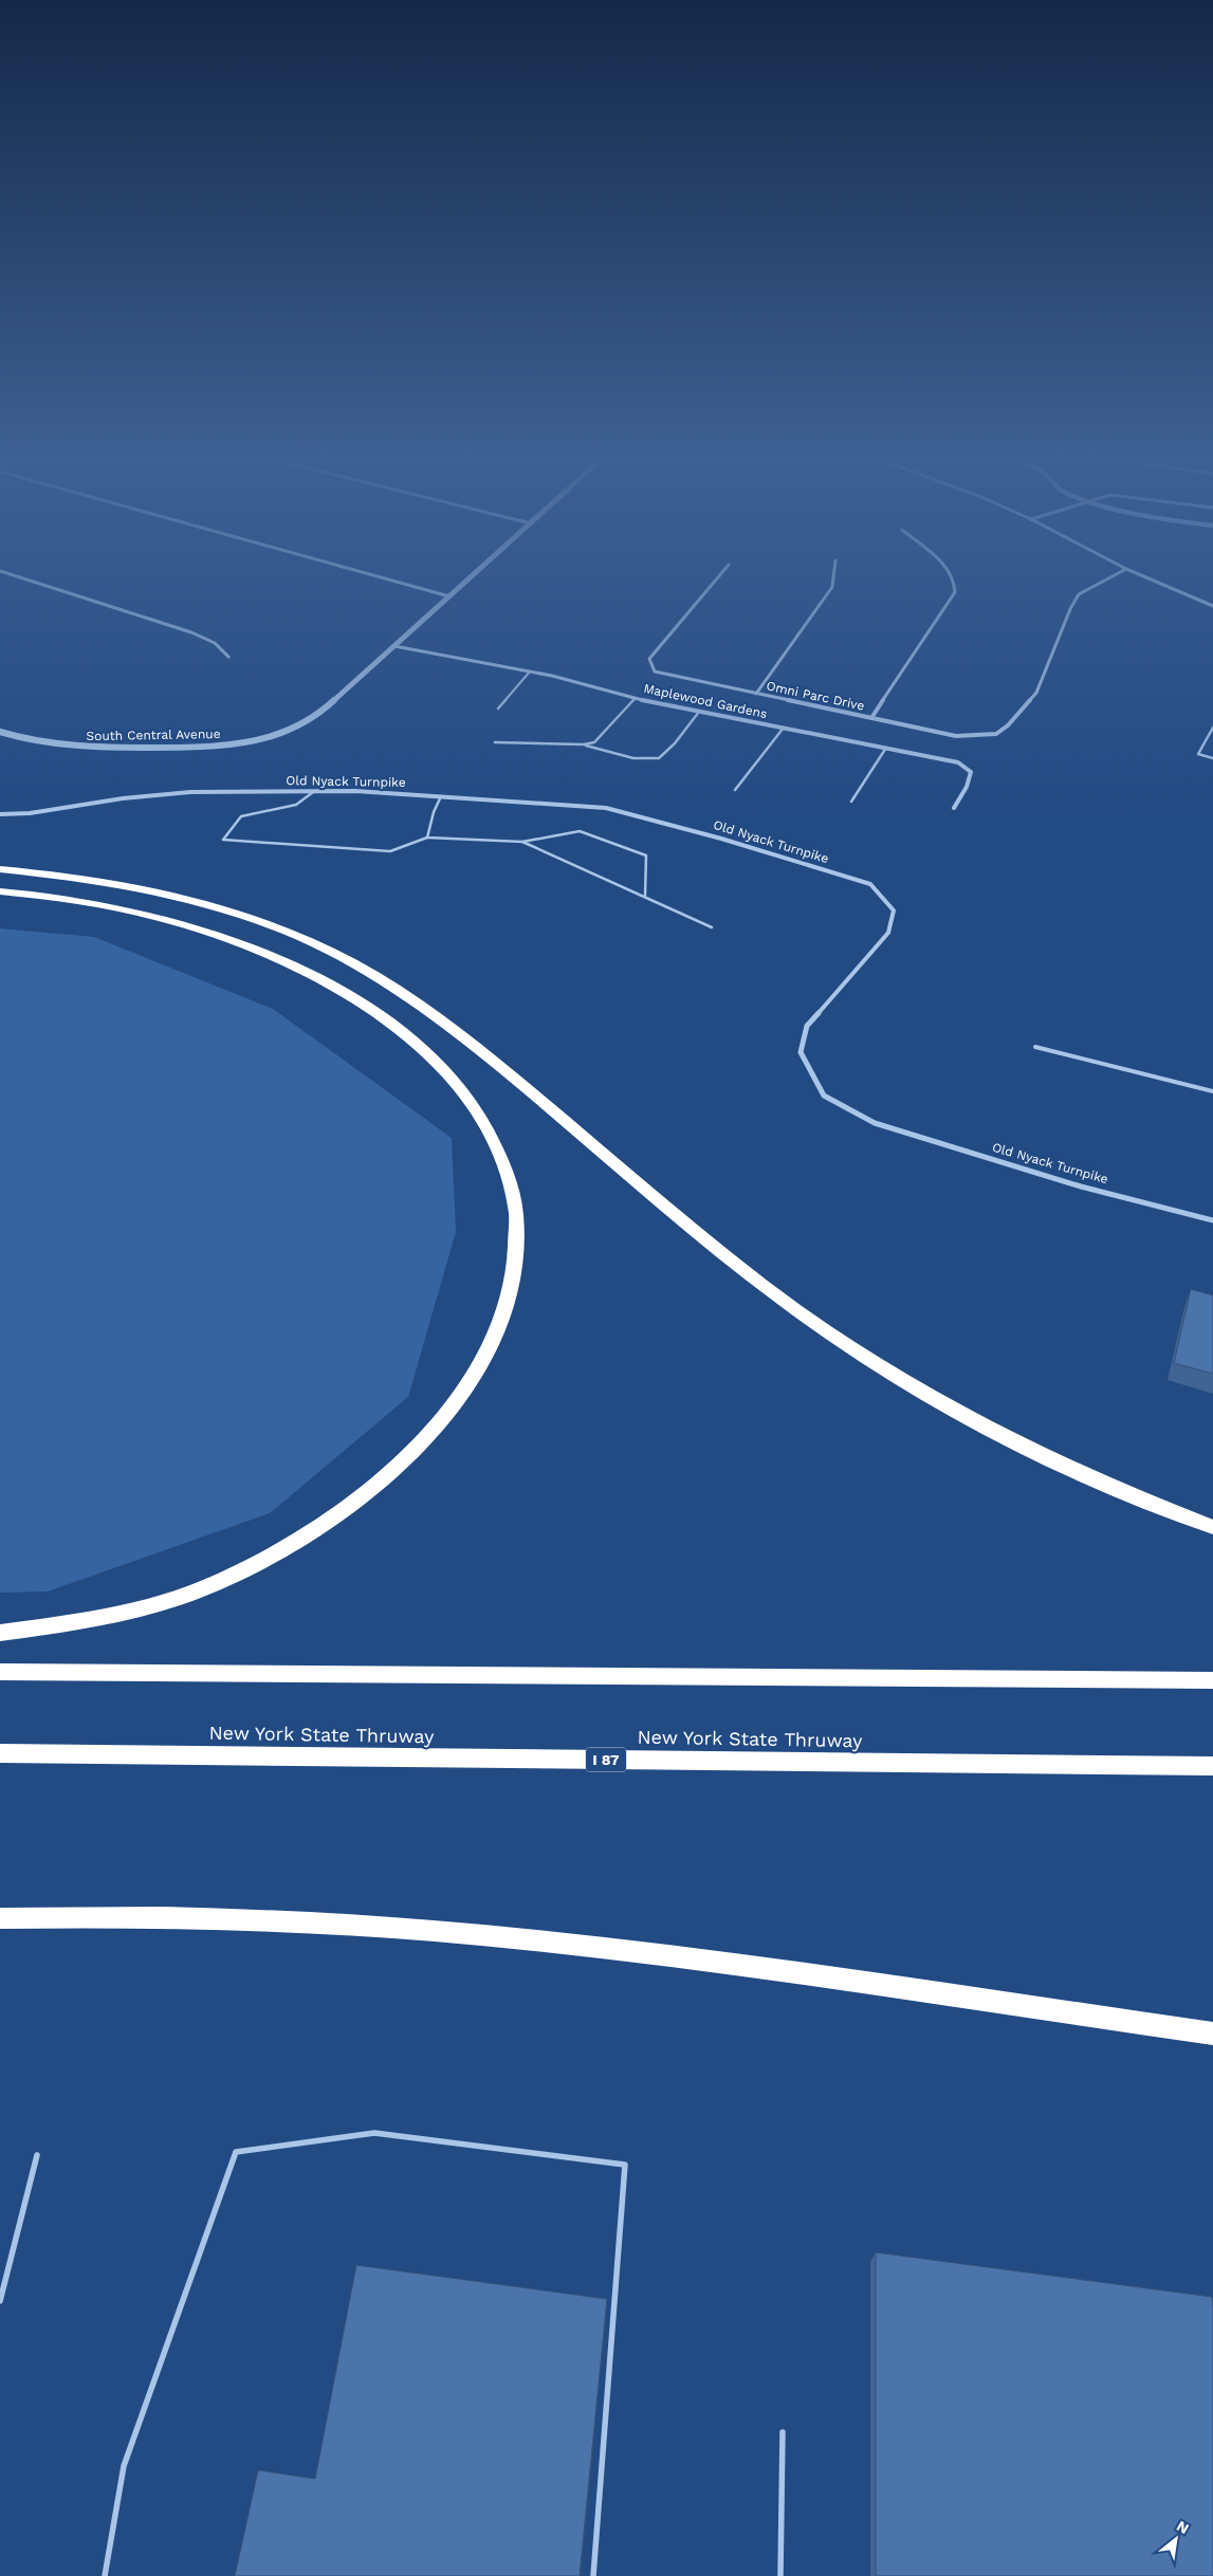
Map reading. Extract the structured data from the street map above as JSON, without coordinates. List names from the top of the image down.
{
  "streets": {
    "highway": ["New York State Thruway", "I 87"],
    "street": [
      "Omni Parc Drive",
      "Maplewood Gardens",
      "South Central Avenue",
      "Old Nyack Turnpike"
    ]
  },
  "crossings": [
    ["Maplewood Gardens", "South Central Avenue"]
  ],
  "north": "top right"
}
